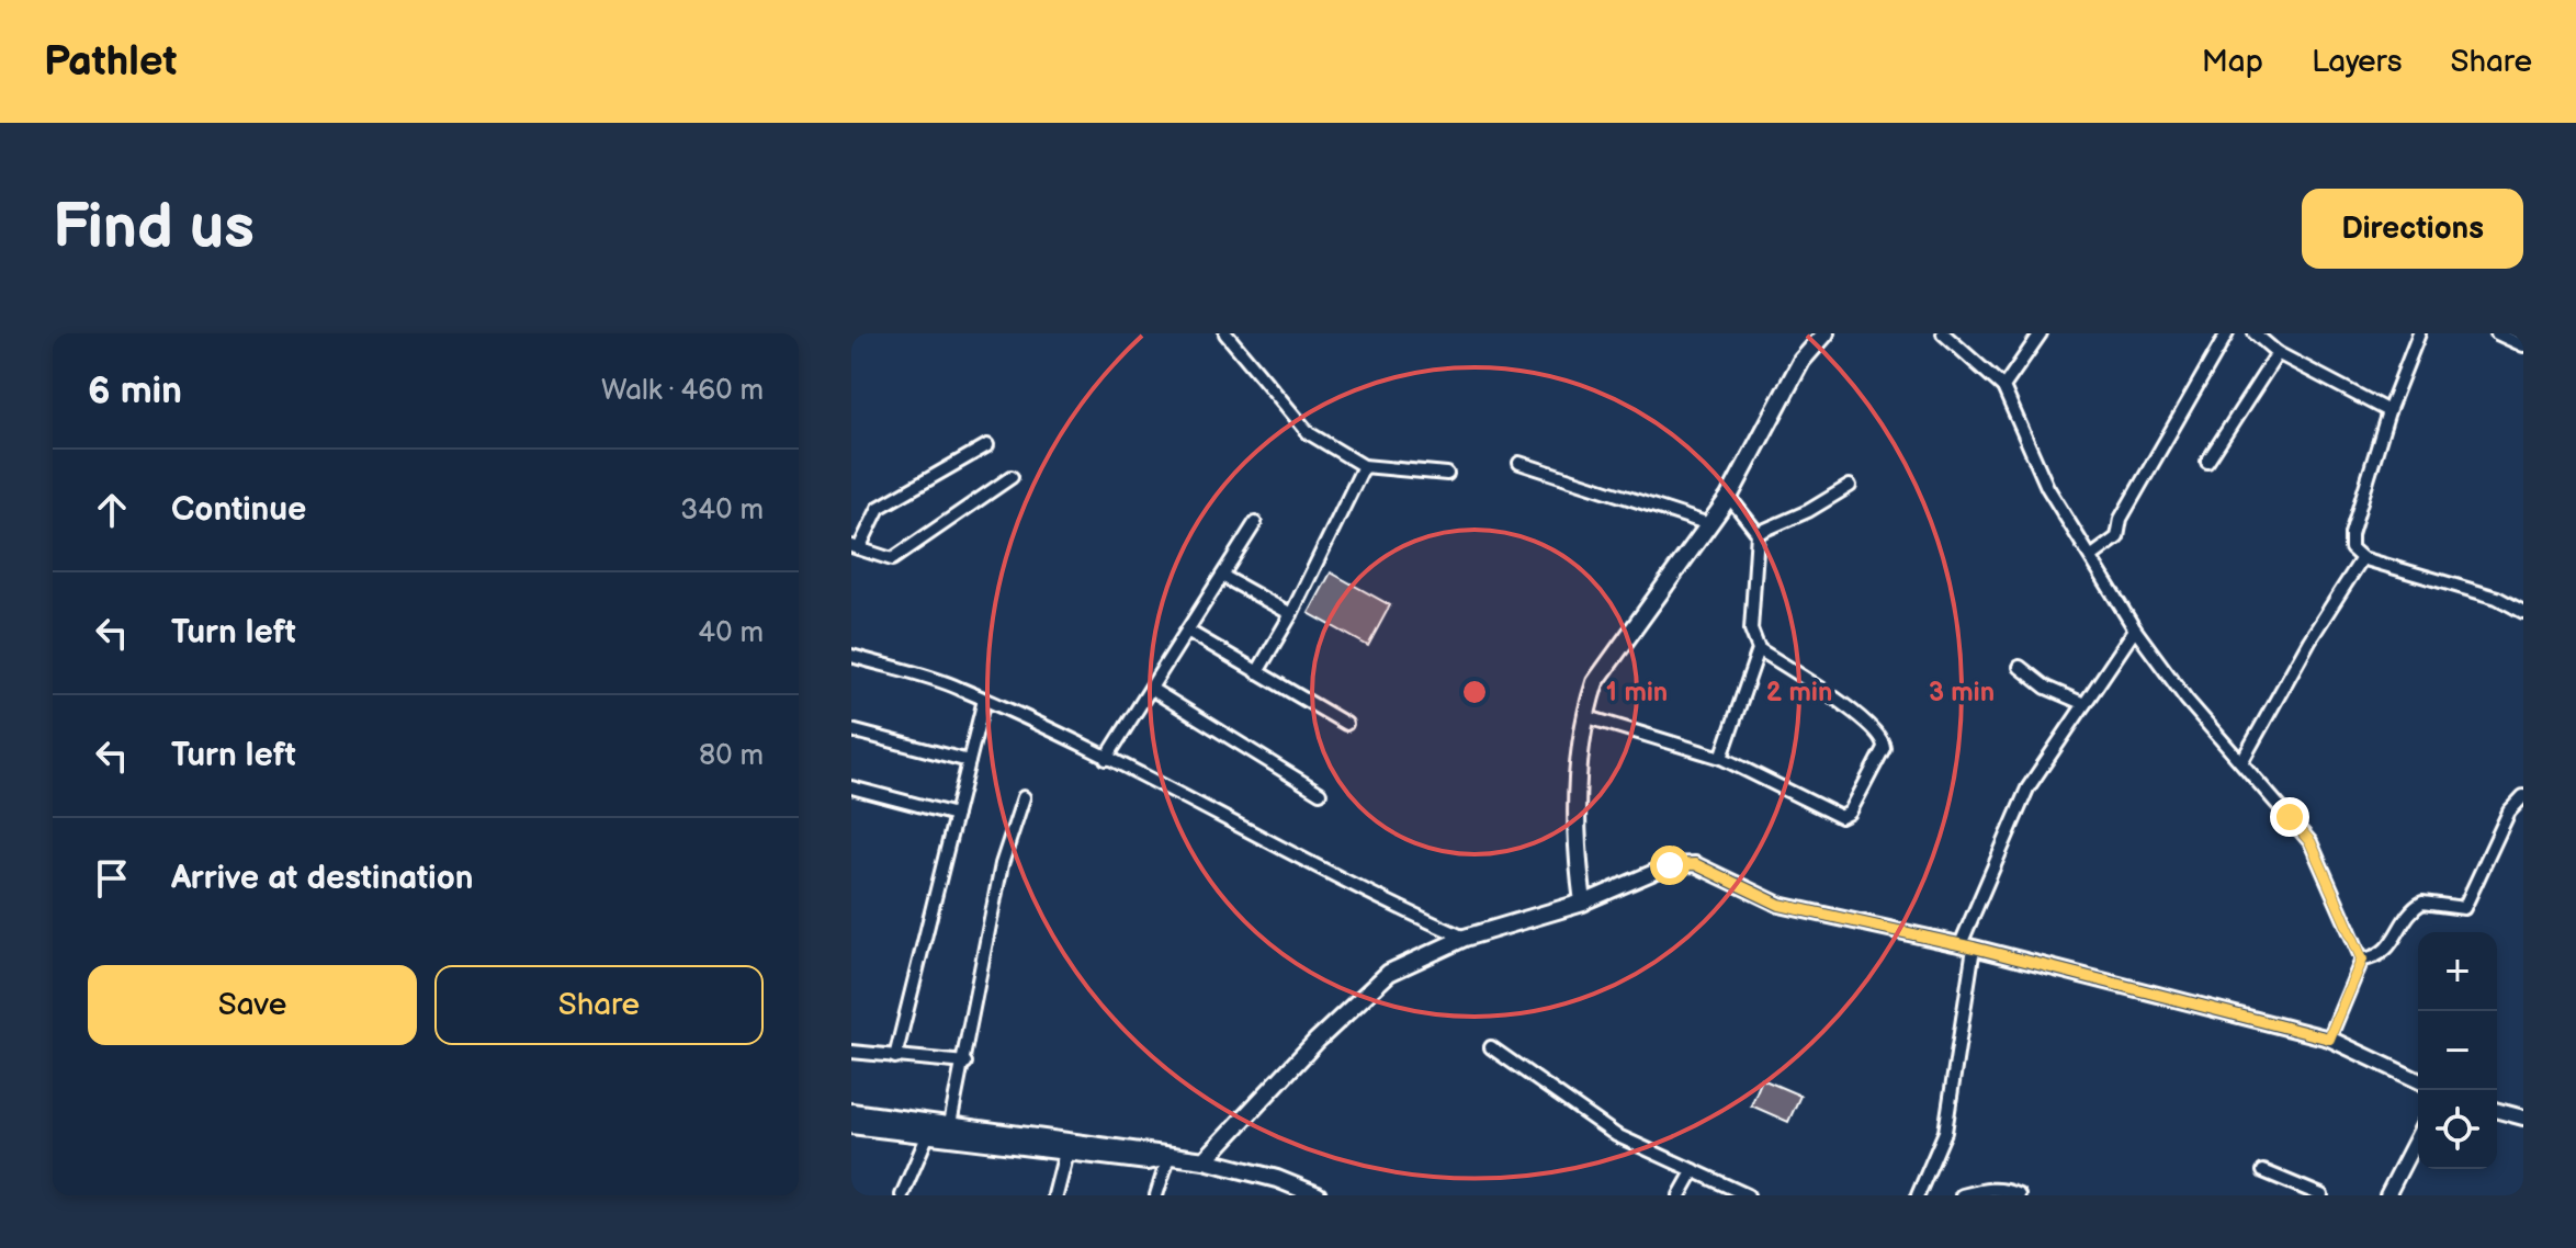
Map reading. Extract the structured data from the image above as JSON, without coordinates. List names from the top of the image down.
{
  "page": {
    "header": "Pathlet",
    "nav": ["Map", "Layers", "Share"],
    "buttons": [
      "Directions",
      ["Save", "Share"]
    ],
    "title": "Find us",
    "heading": ["6 min", "Walk · 460 m"],
    "list": [
      ["Continue", "340 m"],
      ["Turn left", "40 m"],
      ["Turn left", "80 m"],
      "Arrive at destination"
    ],
    "map_buttons": ["+", "−"]
  },
  "rings": ["1 min", "2 min", "3 min"]
}
